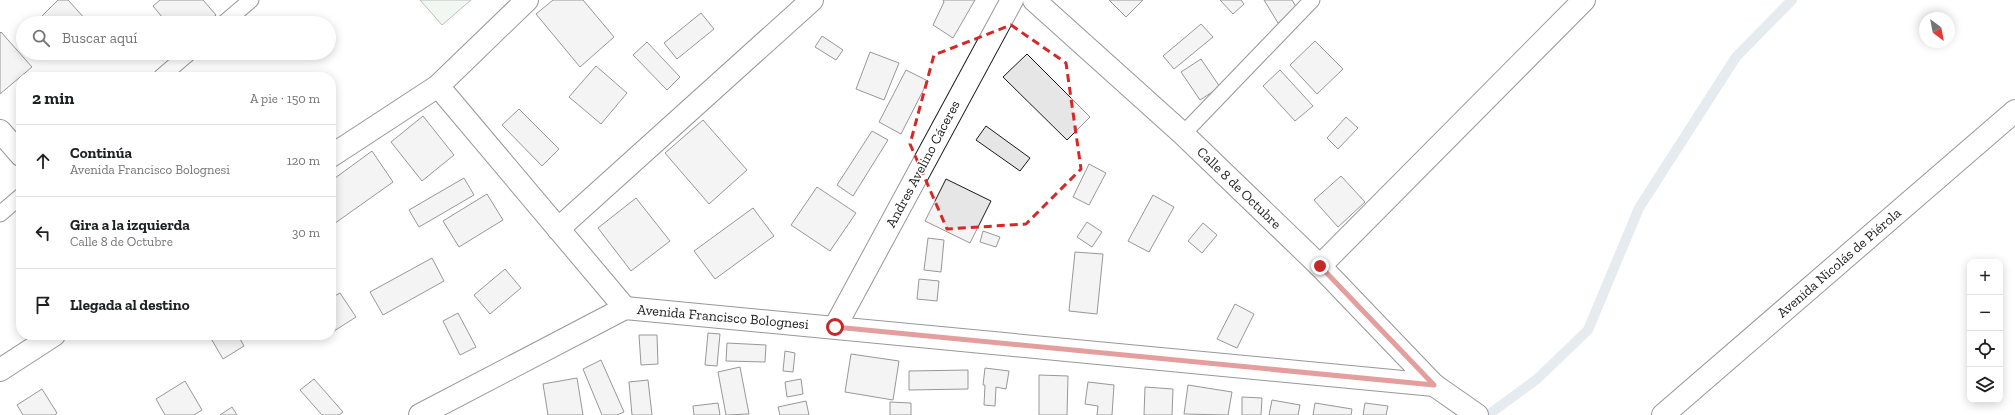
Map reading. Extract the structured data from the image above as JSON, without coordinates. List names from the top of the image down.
{
  "streets": {
    "street": [
      "Andres Avelino Cáceres",
      "Calle 8 de Octubre",
      "Avenida Nicolás de Piérola",
      "Avenida Francisco Bolognesi"
    ]
  },
  "crossings": [
    ["Andres Avelino Cáceres", "Avenida Francisco Bolognesi"],
    ["Calle 8 de Octubre", "Avenida Francisco Bolognesi"]
  ],
  "north": "bottom right",
  "page": {
    "search": "Buscar aquí",
    "heading": ["2 min", "A pie · 150 m"],
    "list": [
      ["Continúa", "Avenida Francisco Bolognesi", "120 m"],
      ["Gira a la izquierda", "Calle 8 de Octubre", "30 m"],
      "Llegada al destino"
    ],
    "map_buttons": ["+", "−"]
  }
}
